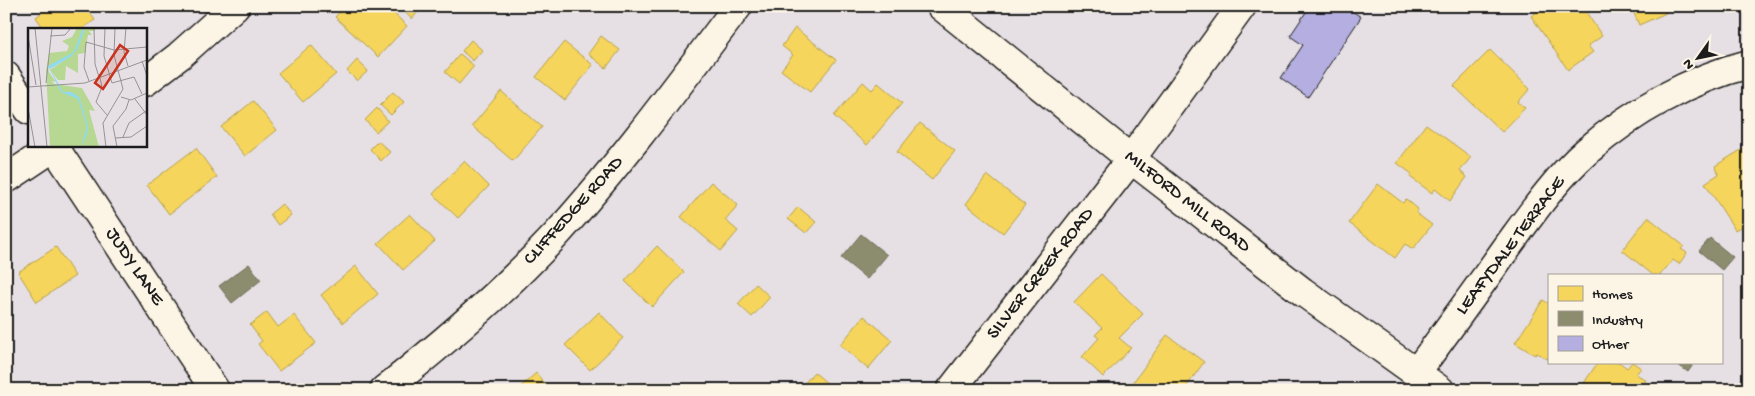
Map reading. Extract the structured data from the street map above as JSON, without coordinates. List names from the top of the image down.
{
  "streets": {
    "street": [
      "MILFORD MILL ROAD",
      "CLIFFEDGE ROAD",
      "LEAFYDALE TERRACE",
      "JUDY LANE",
      "SILVER CREEK ROAD"
    ]
  },
  "crossings": [
    ["MILFORD MILL ROAD", "LEAFYDALE TERRACE"],
    ["MILFORD MILL ROAD", "SILVER CREEK ROAD"]
  ],
  "legend": ["Homes", "Industry", "Other"],
  "north": "bottom left"
}
